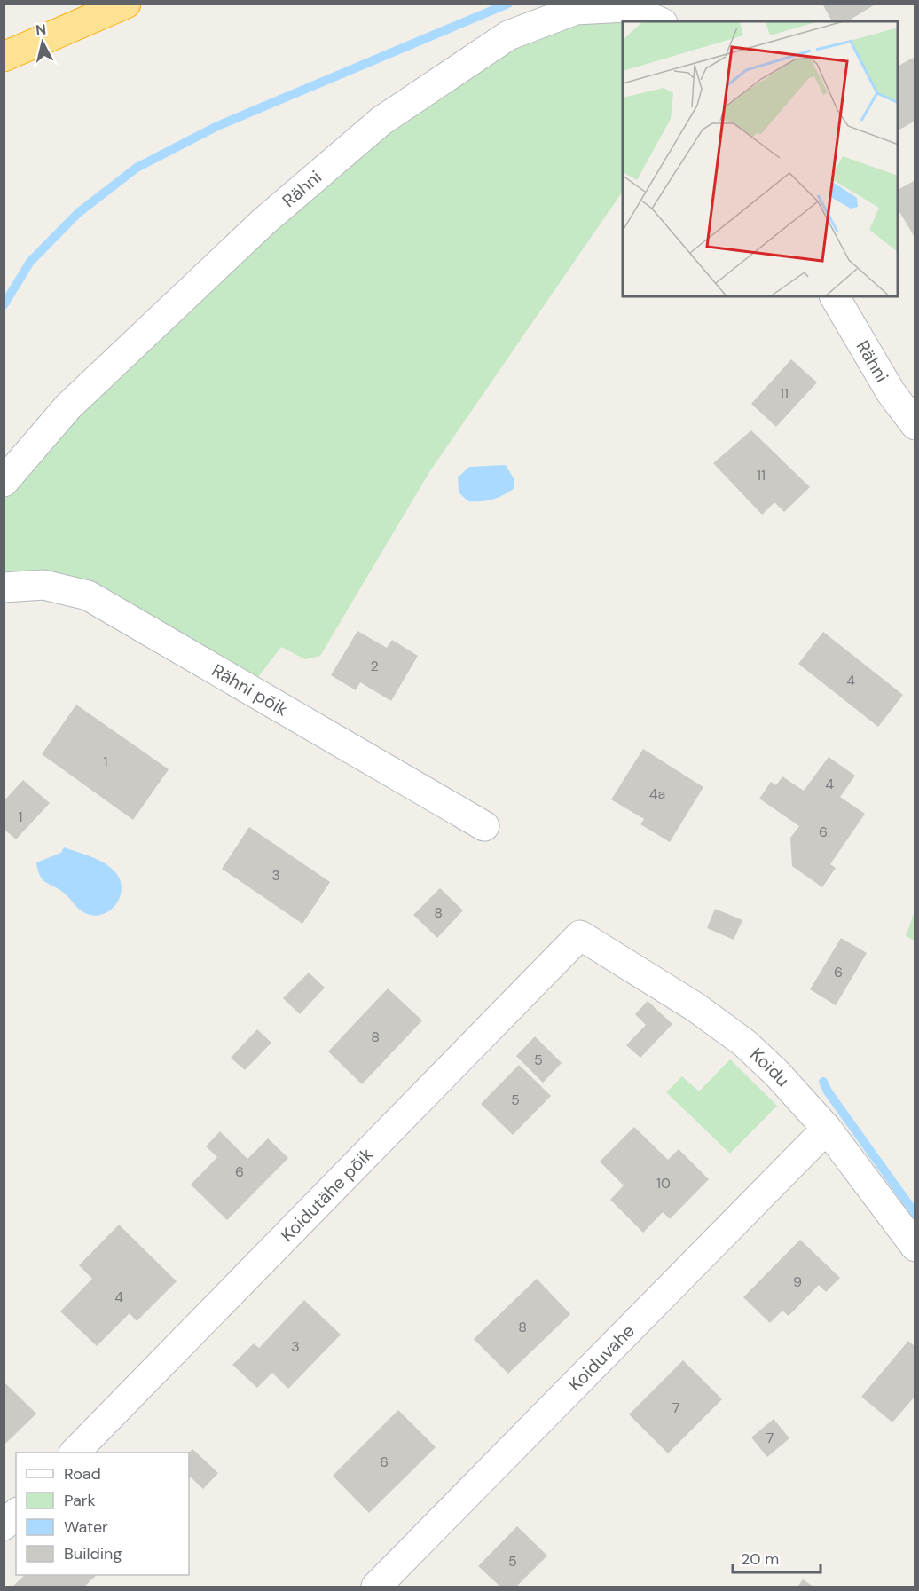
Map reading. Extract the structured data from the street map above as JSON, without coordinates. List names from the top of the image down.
{
  "streets": {
    "street": [
      "Rähni",
      "Rähni põik",
      "Koidu",
      "Koidutähe põik",
      "Koiduvahe"
    ]
  },
  "crossings": [
    ["Koidu", "Koidutähe põik"],
    ["Koidu", "Koiduvahe"]
  ],
  "house_numbers": [
    "11",
    "11",
    "2",
    "4",
    "1",
    "4",
    "4a",
    "1",
    "6",
    "3",
    "8",
    "6",
    "8",
    "5",
    "5",
    "6",
    "10",
    "9",
    "4",
    "8",
    "3",
    "7",
    "7",
    "6",
    "5"
  ],
  "legend": [
    "Road",
    "Park",
    "Water",
    "Building"
  ],
  "scale_bar": "20 m",
  "north": "top"
}
